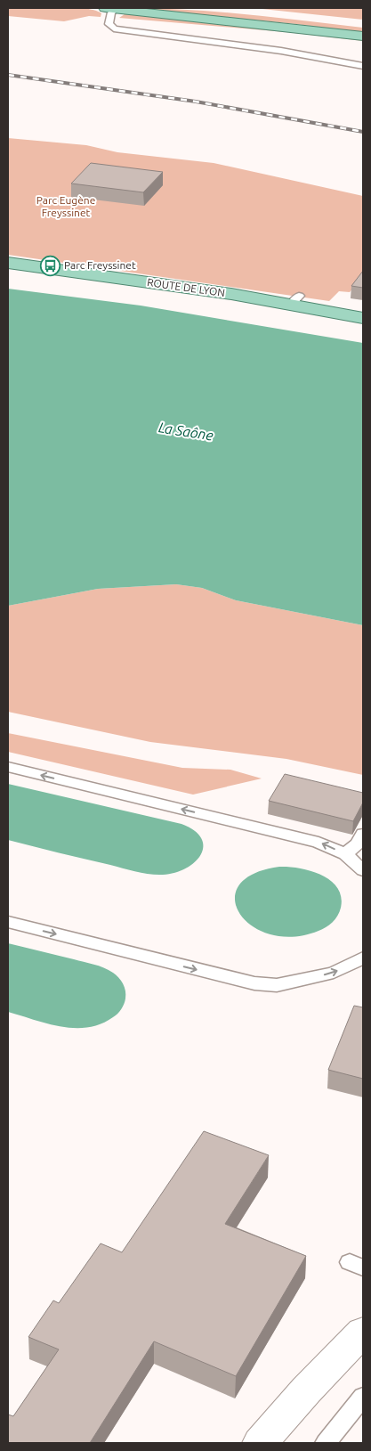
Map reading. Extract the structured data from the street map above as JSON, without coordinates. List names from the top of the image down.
{
  "streets": {
    "main road": ["ROUTE DE LYON"]
  },
  "water": ["La Saône"],
  "parks": ["Parc Eugène Freyssinet"],
  "places": {
    "bus stop": ["Parc Freyssinet"]
  }
}
